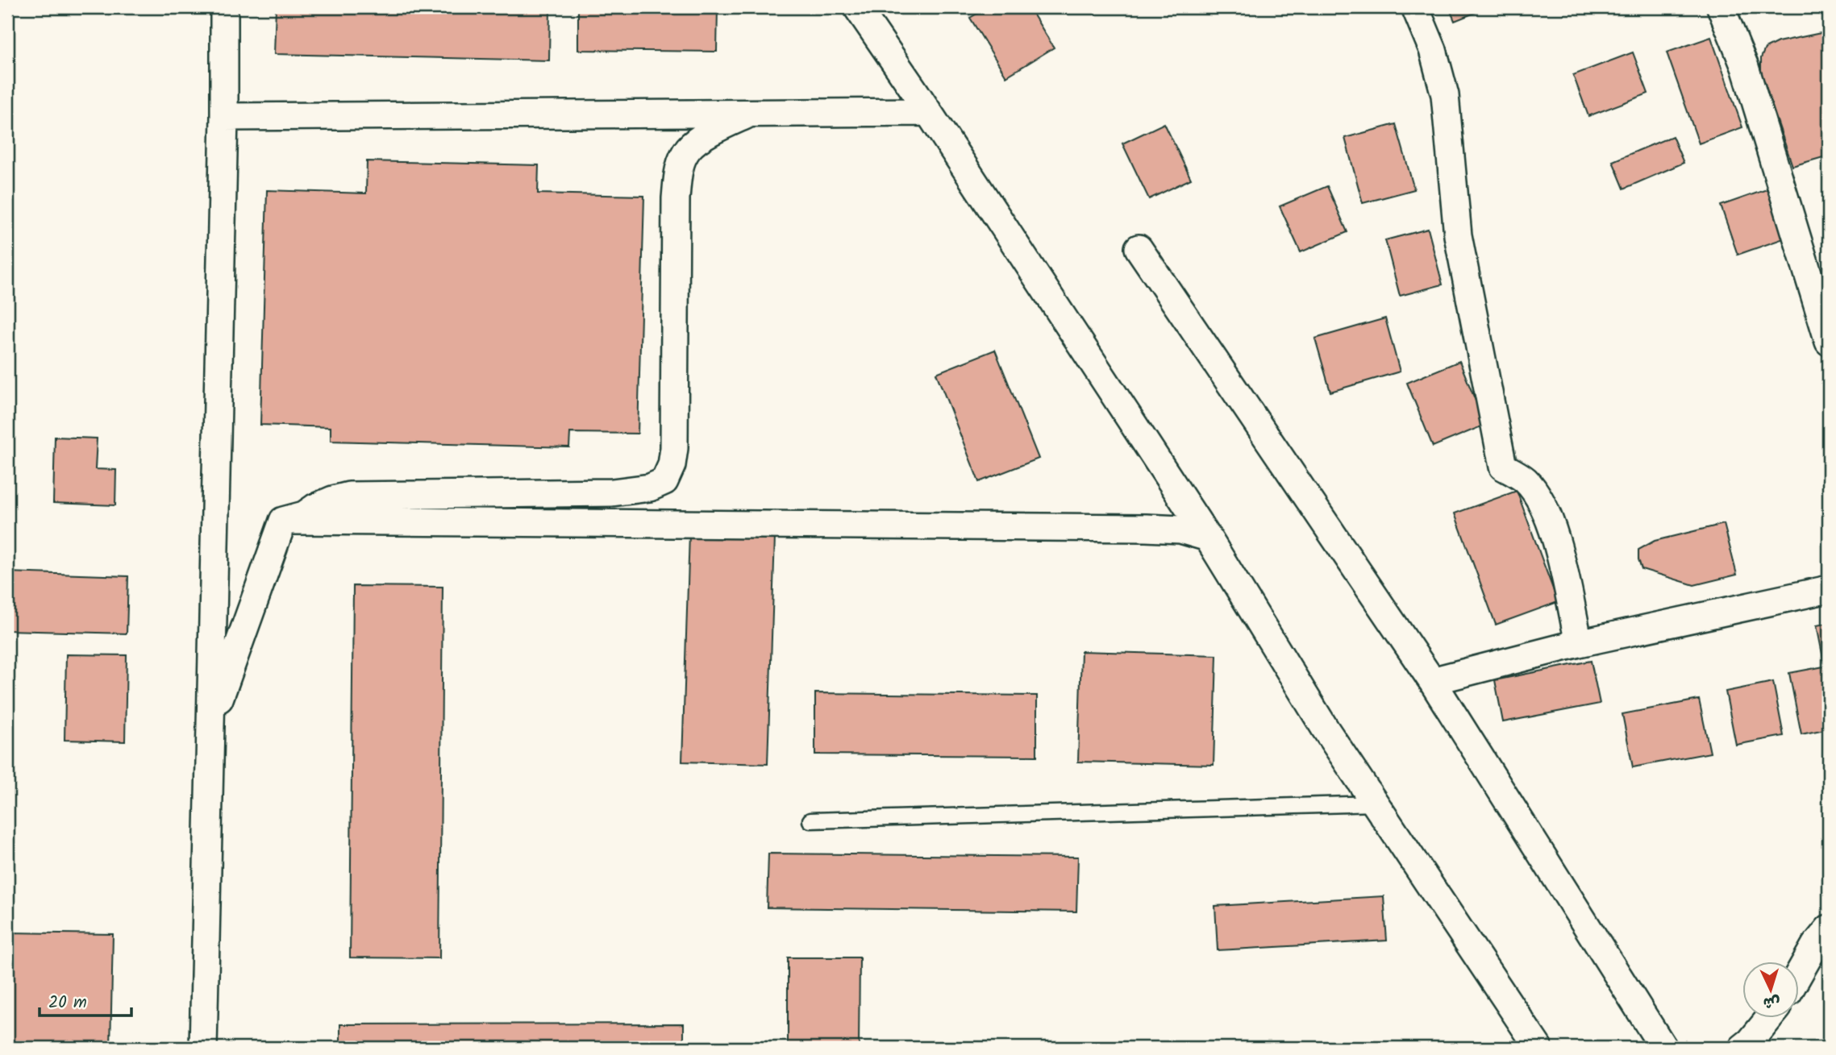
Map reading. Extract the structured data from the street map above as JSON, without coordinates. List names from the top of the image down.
{
  "scale_bar": "20 m",
  "north": "bottom"
}
